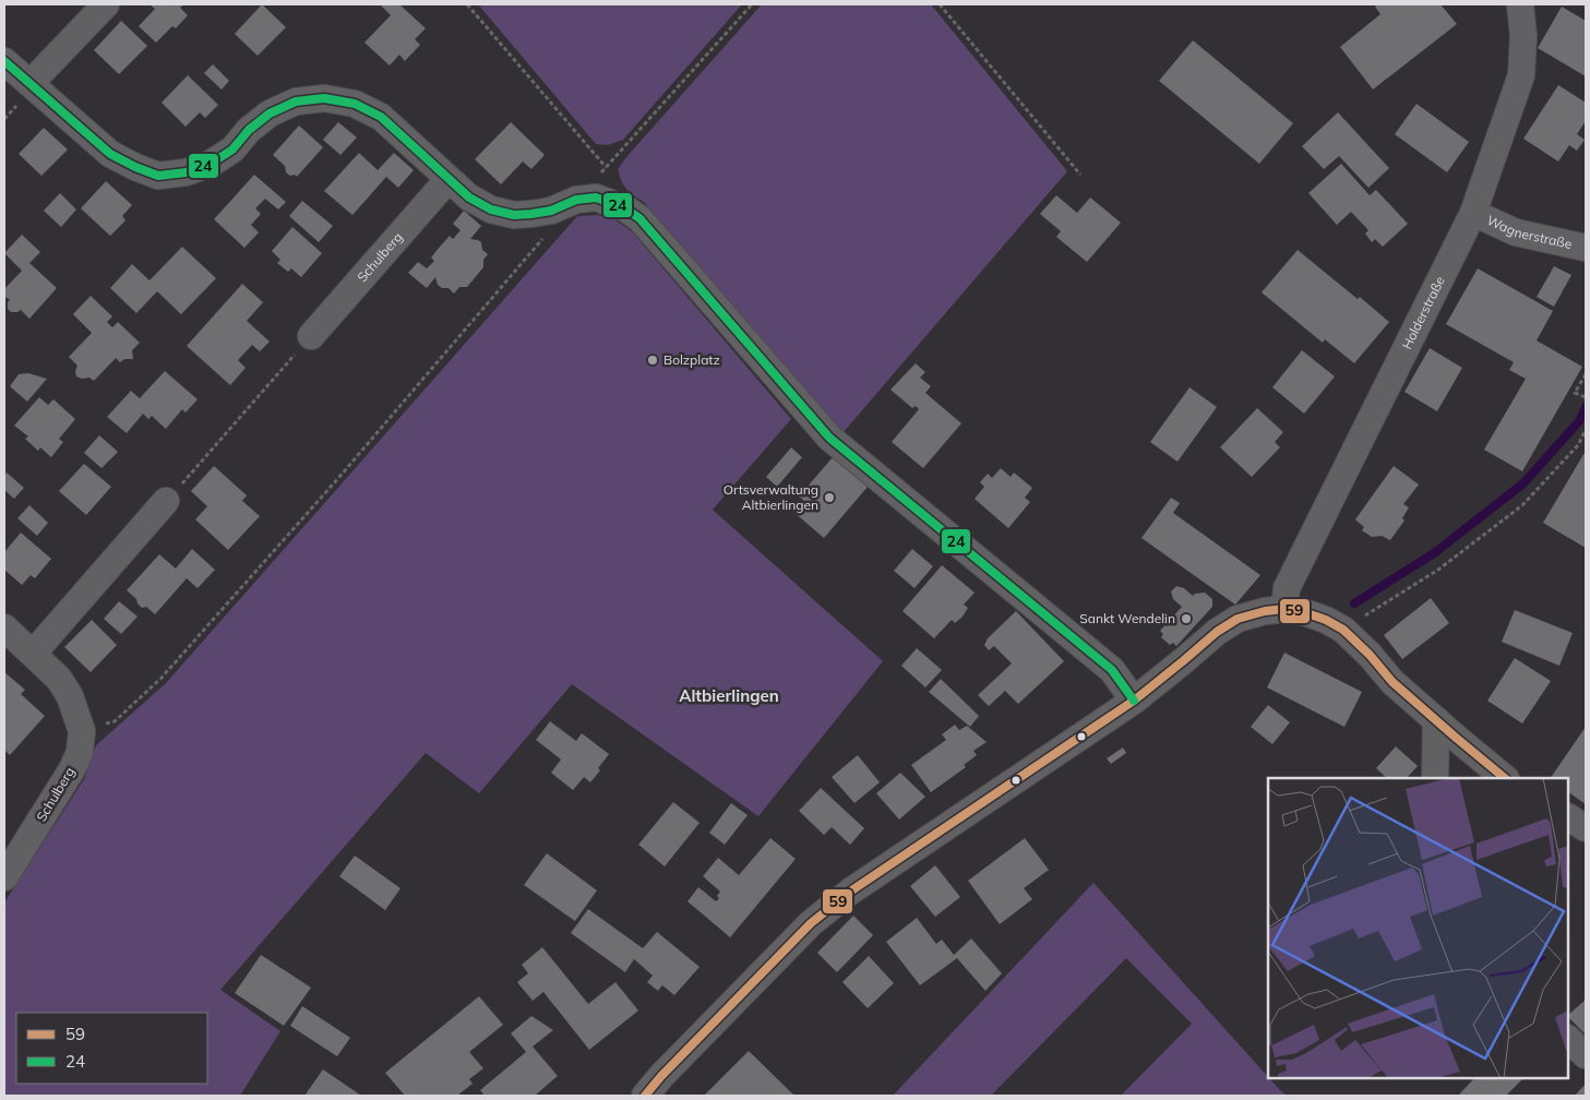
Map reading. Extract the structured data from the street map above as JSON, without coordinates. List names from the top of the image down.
{
  "streets": {
    "street": ["Wagnerstraße", "Schulberg", "Holderstraße"]
  },
  "crossings": [
    ["Wagnerstraße", "Holderstraße"]
  ],
  "districts": ["Altbierlingen"],
  "places": ["Bolzplatz", "Ortsverwaltung Altbierlingen", "Sankt Wendelin"],
  "lines": ["transit line 24", "transit line 59"],
  "legend": ["59", "24"]
}
